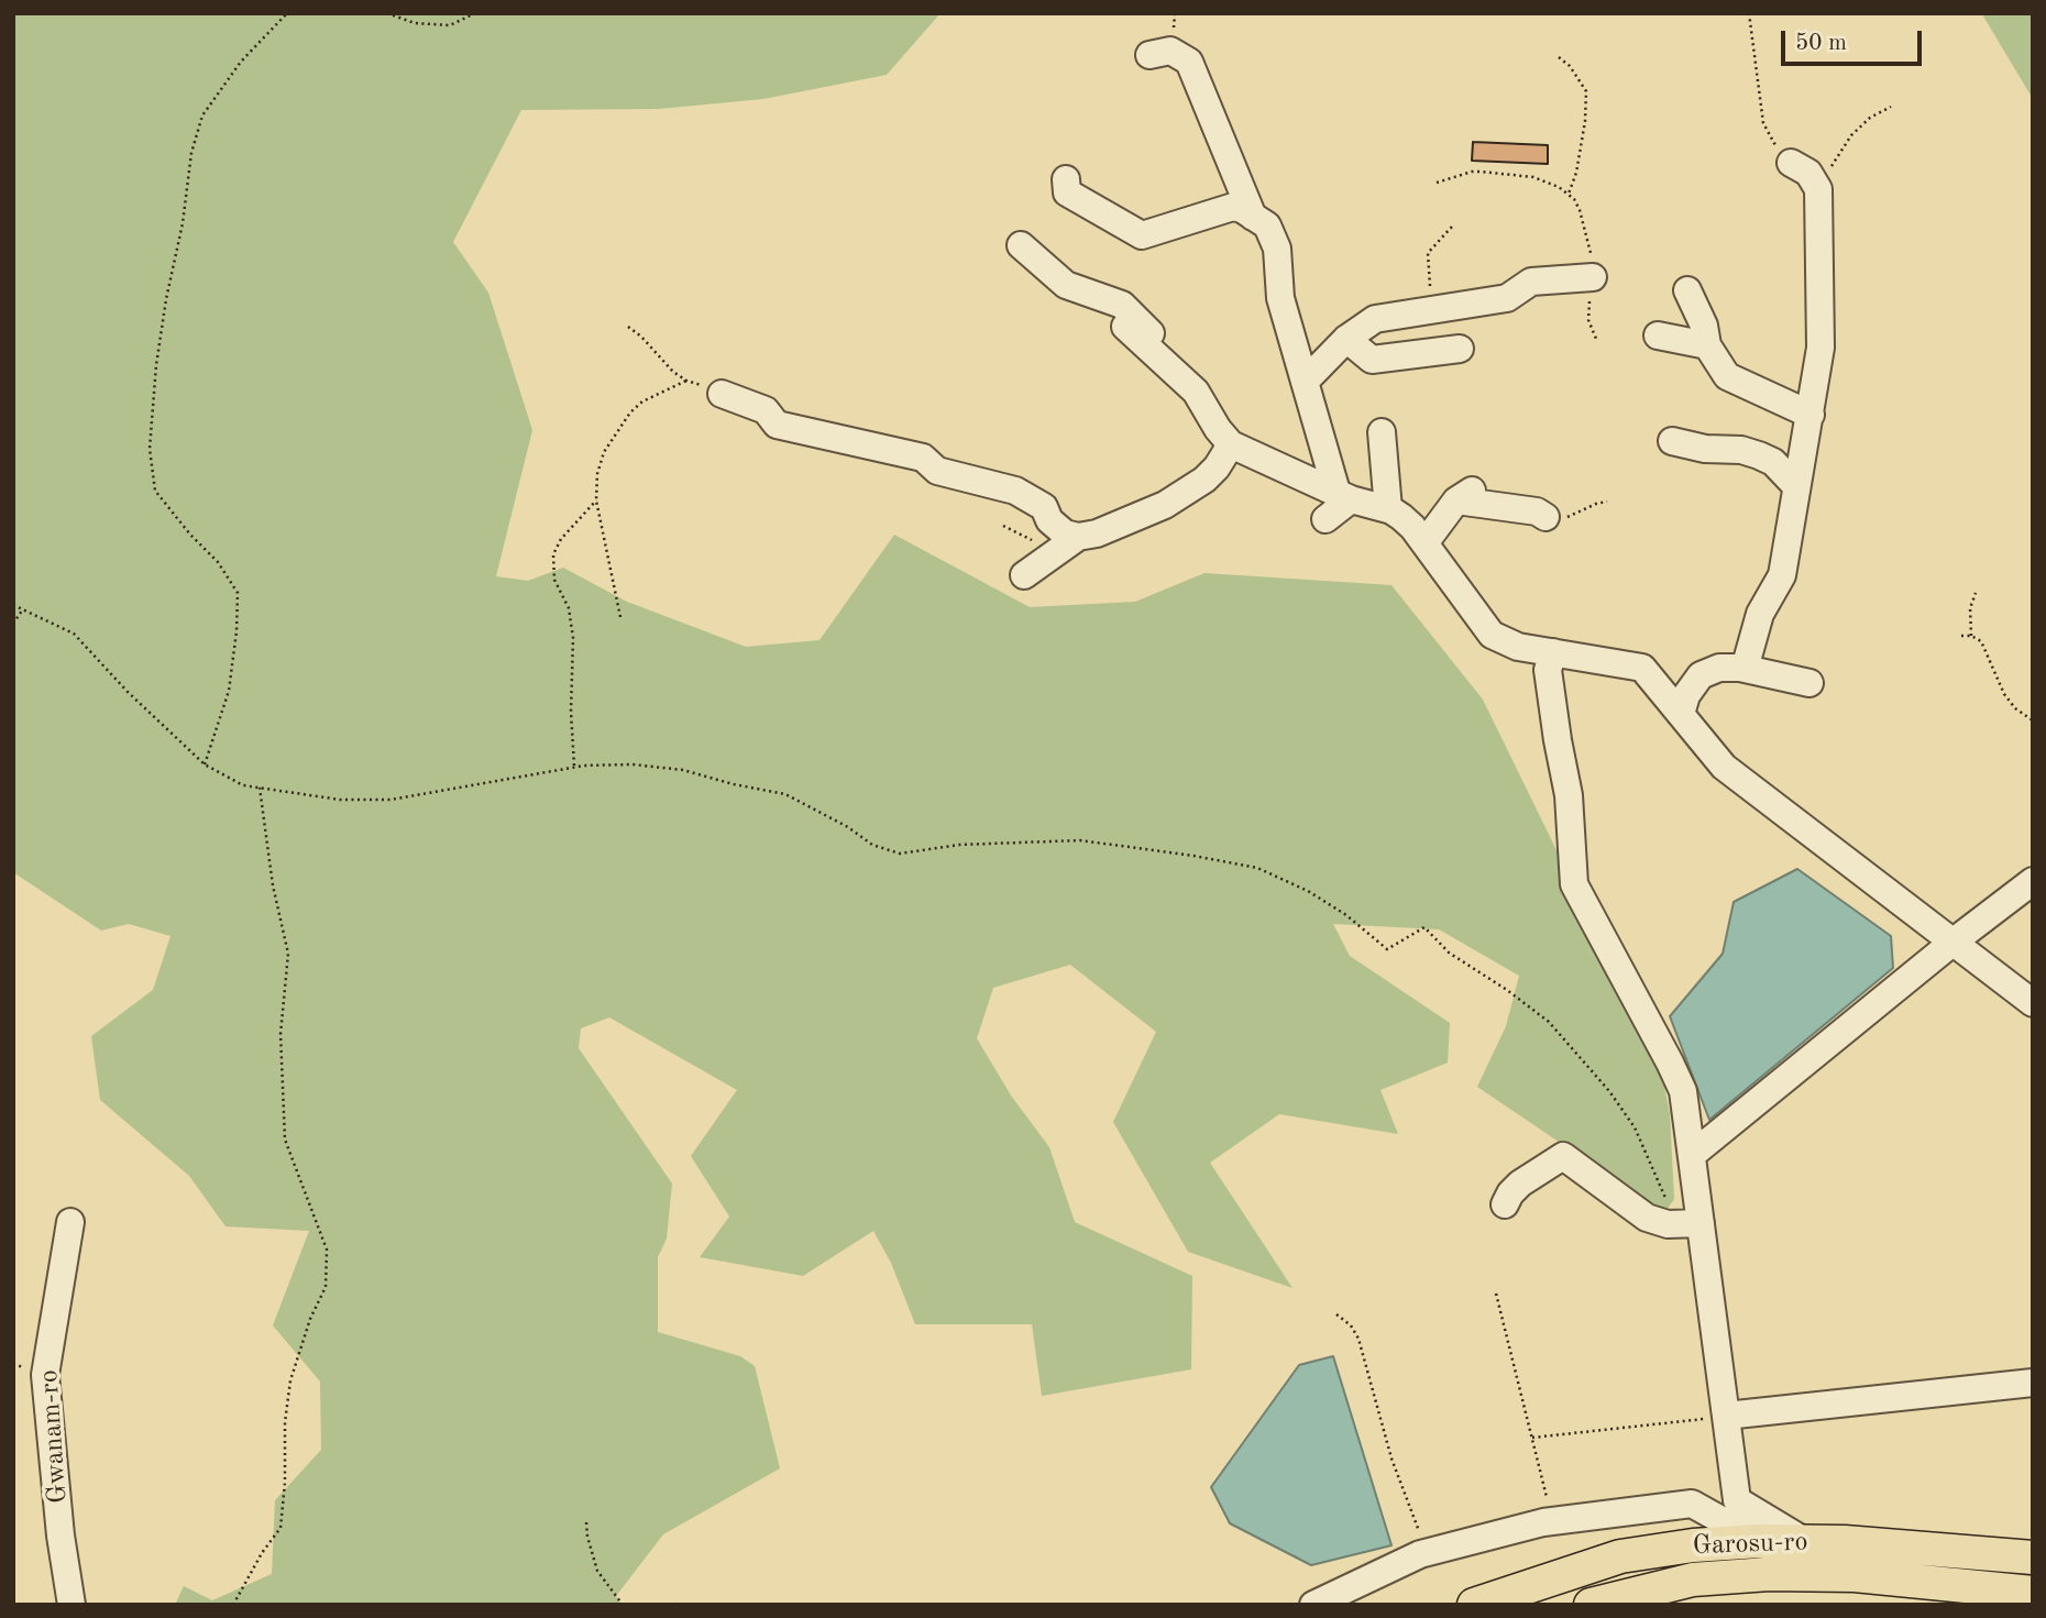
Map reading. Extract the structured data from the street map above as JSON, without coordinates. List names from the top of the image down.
{
  "streets": {
    "main road": ["Garosu-ro"],
    "street": ["Gwanam-ro"]
  },
  "scale_bar": "50 m"
}
